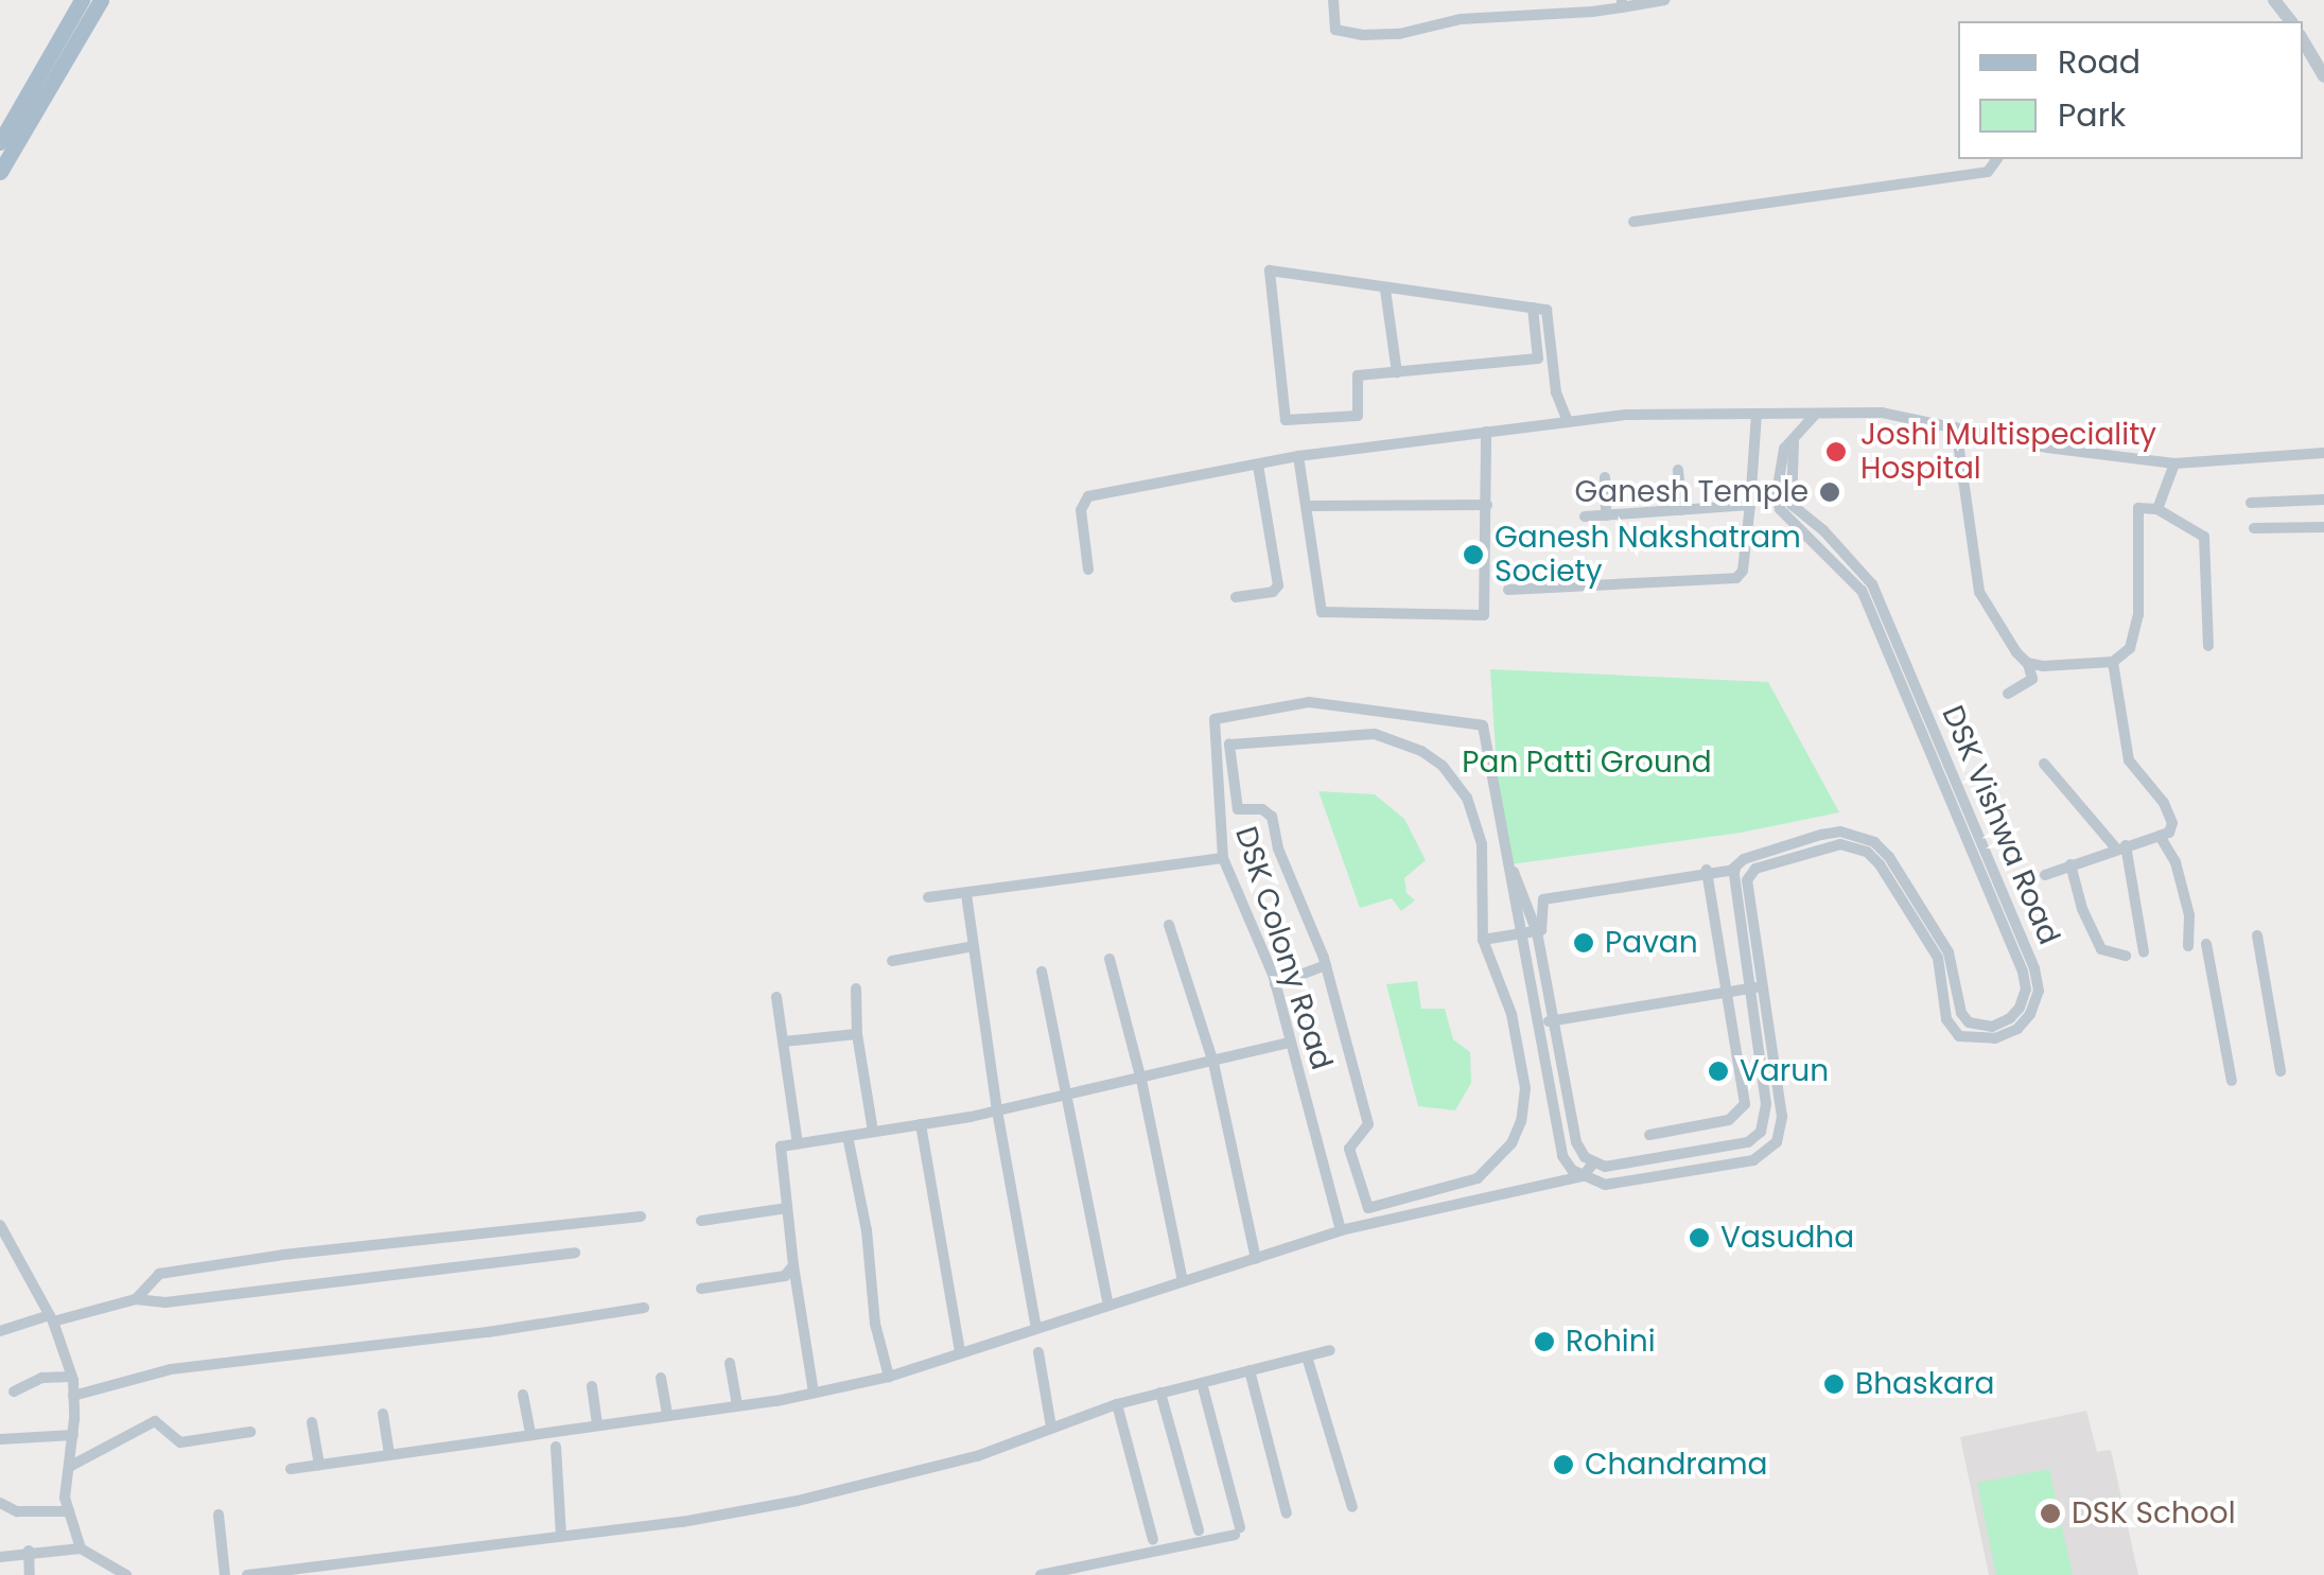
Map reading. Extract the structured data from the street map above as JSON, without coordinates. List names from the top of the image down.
{
  "streets": {
    "street": ["DSK Vishwa Road", "DSK Colony Road"]
  },
  "parks": ["Pan Patti Ground"],
  "places": [
    "Joshi Multispeciality Hospital",
    "Ganesh Temple",
    "Ganesh Nakshatram Society",
    "Pavan",
    "Varun",
    "Vasudha",
    "Rohini",
    "Bhaskara",
    "Chandrama",
    "DSK School"
  ],
  "legend": ["Road", "Park"]
}
